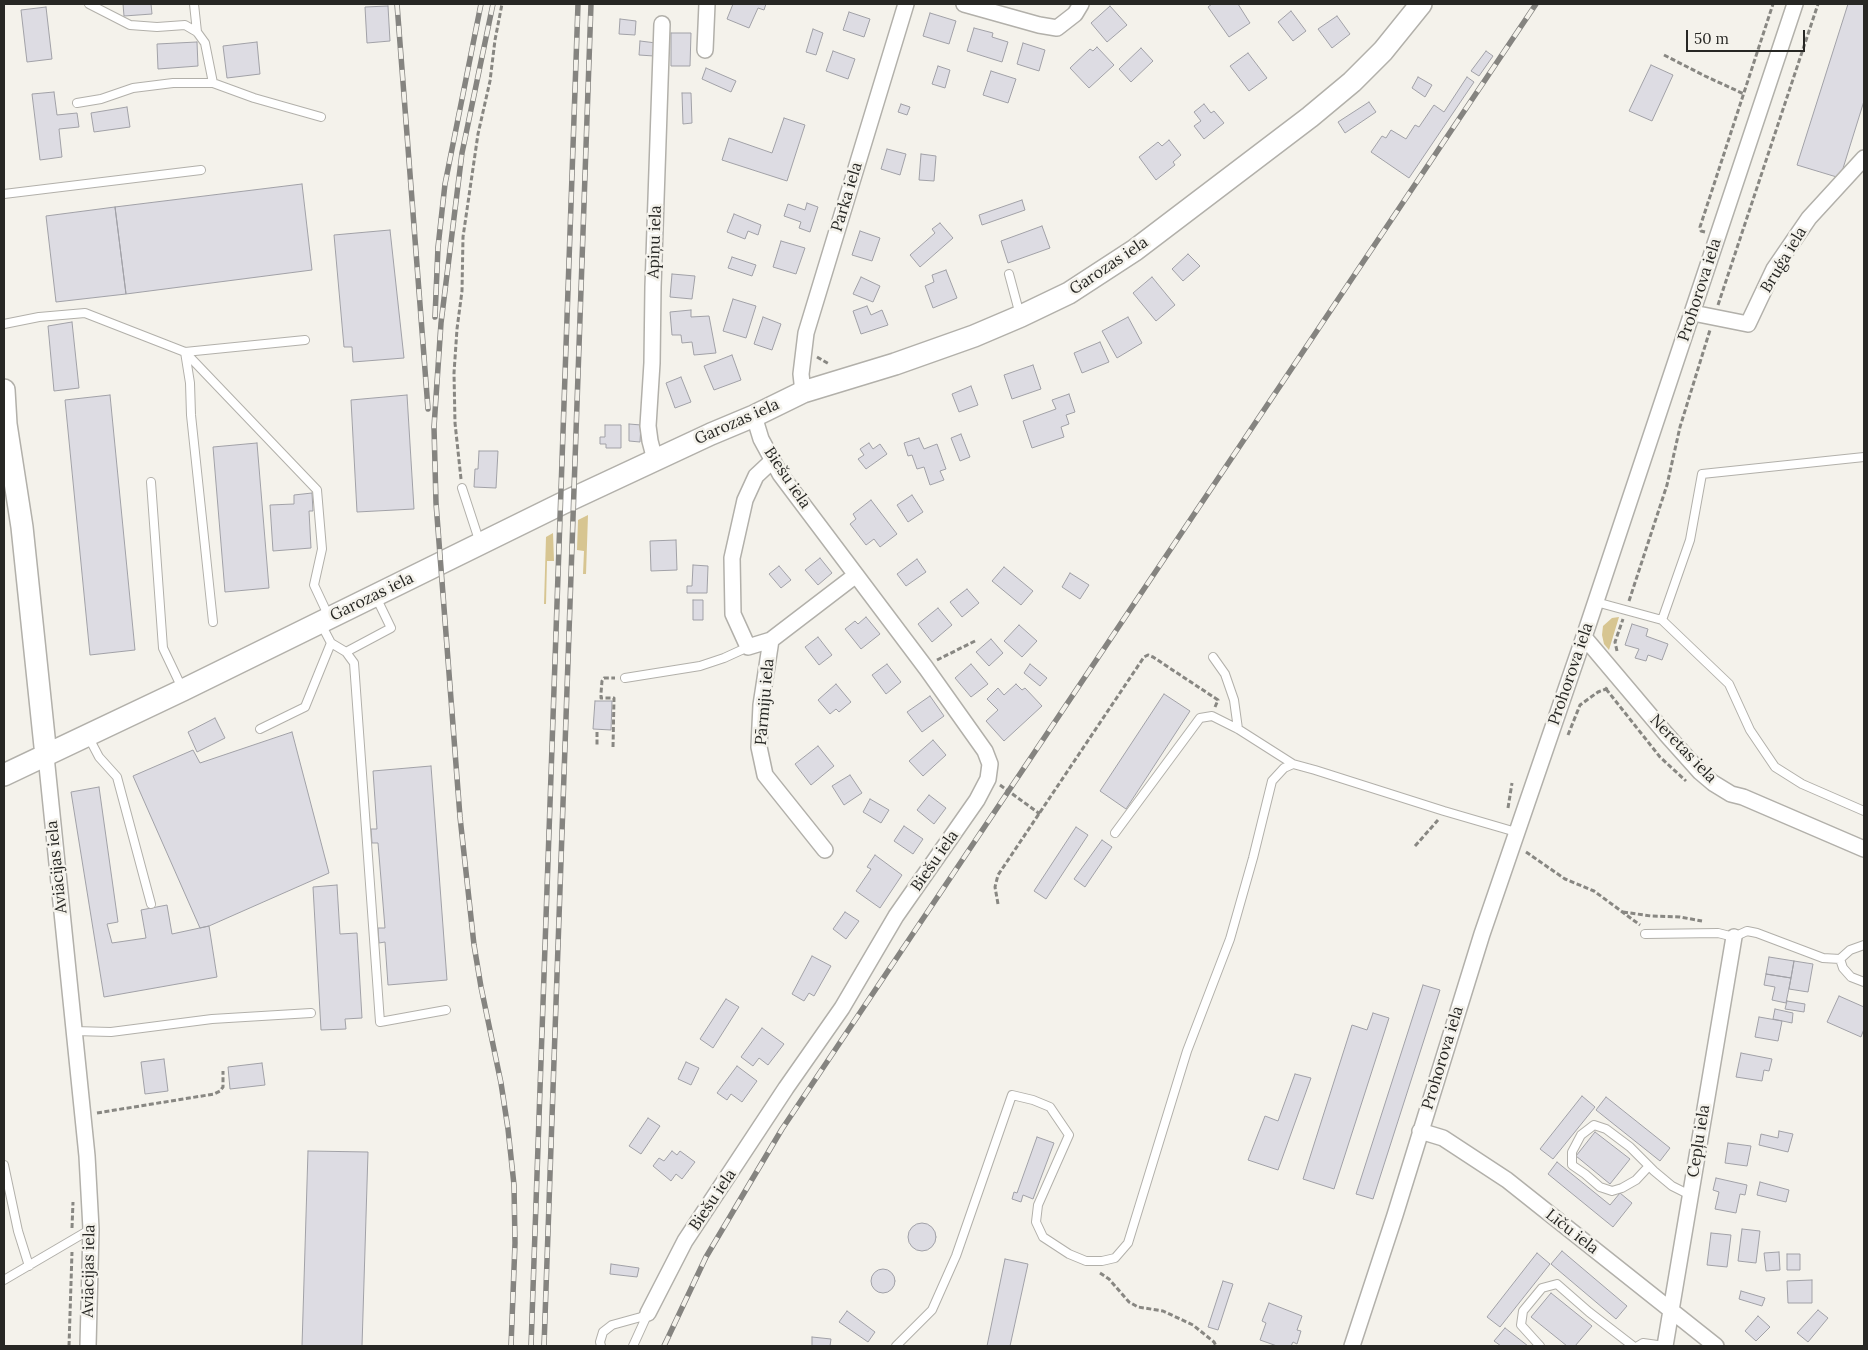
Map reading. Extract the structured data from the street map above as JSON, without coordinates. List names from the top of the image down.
{
  "streets": {
    "main road": ["Garozas iela", "Aviācijas iela"],
    "street": [
      "Parka iela",
      "Apiņu iela",
      "Bruģa iela",
      "Prohorova iela",
      "Biešu iela",
      "Pārmiju iela",
      "Neretas iela",
      "Cepļu iela",
      "Līču iela"
    ]
  },
  "crossings": [
    ["Parka iela", "Garozas iela"],
    ["Apiņu iela", "Garozas iela"],
    ["Bruģa iela", "Prohorova iela"],
    ["Garozas iela", "Biešu iela"],
    ["Garozas iela", "Aviācijas iela"],
    ["Prohorova iela", "Neretas iela"],
    ["Prohorova iela", "Līču iela"],
    ["Biešu iela", "Pārmiju iela"],
    ["Cepļu iela", "Līču iela"]
  ],
  "scale_bar": "50 m"
}
